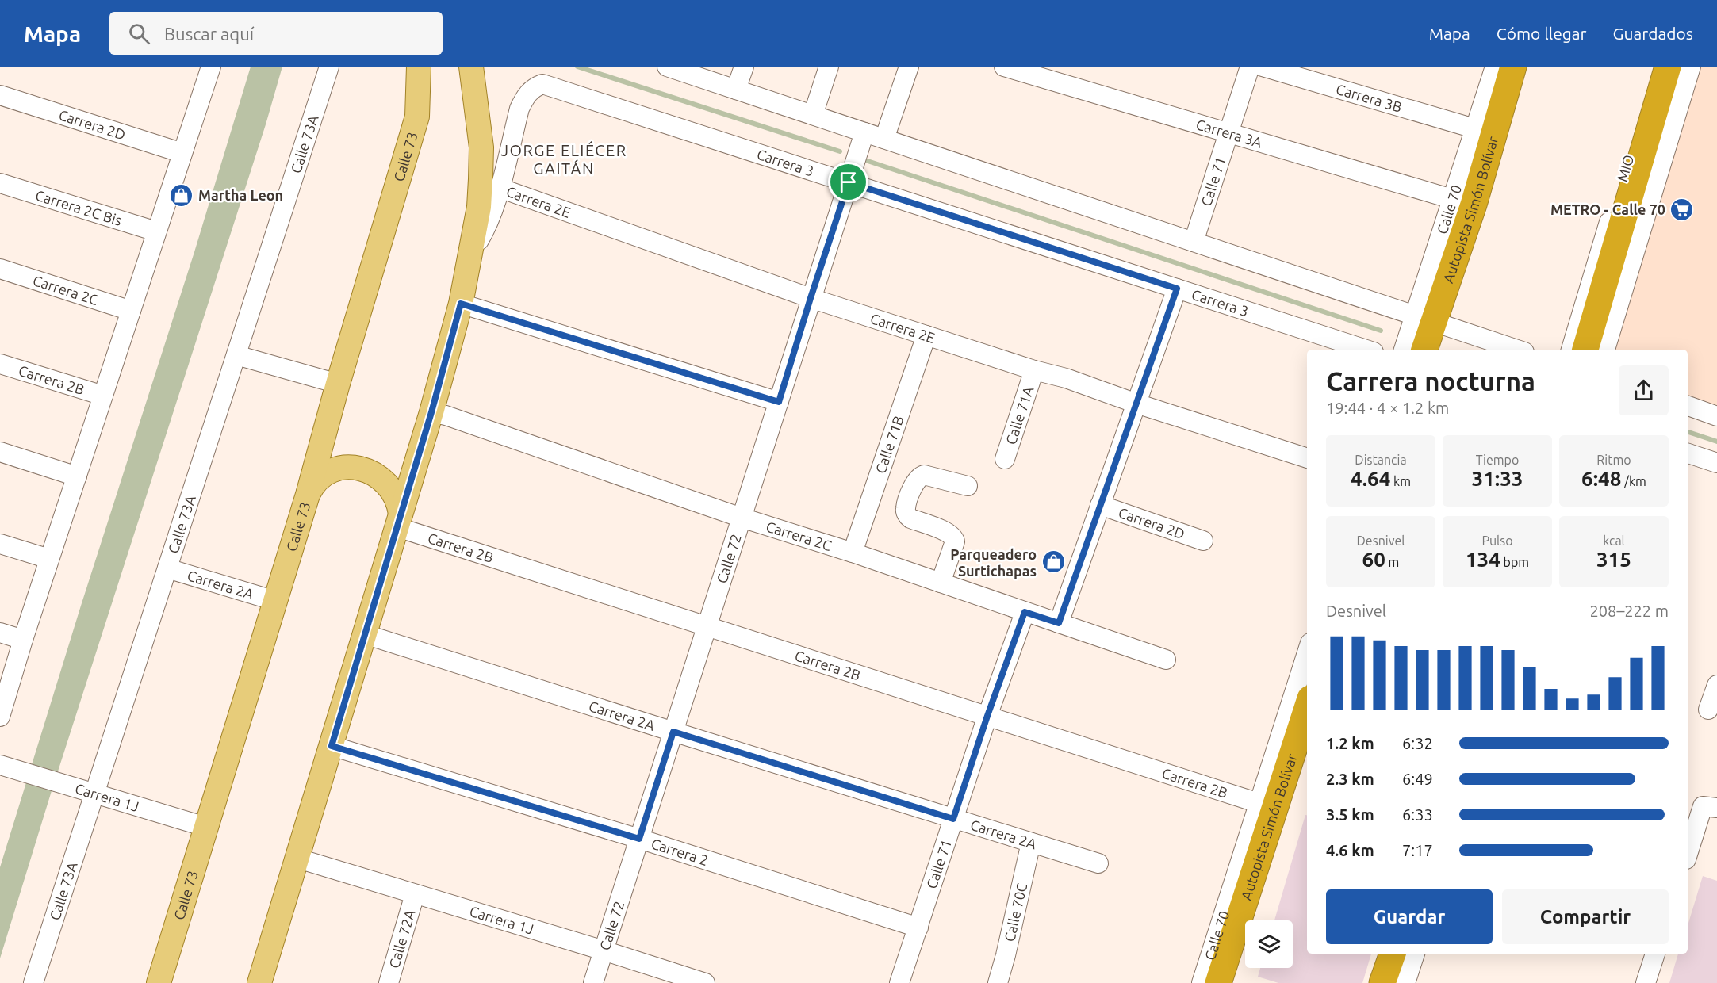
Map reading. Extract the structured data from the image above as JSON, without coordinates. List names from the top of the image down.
{
  "streets": {
    "highway": ["Autopista Simón Bolívar"],
    "main road": ["Calle 73"],
    "street": [
      "Carrera 3B",
      "Carrera 2D",
      "Carrera 3A",
      "Calle 73A",
      "Carrera 3",
      "MIO",
      "Calle 71",
      "Carrera 2E",
      "Carrera 2C Bis",
      "Calle 70",
      "Carrera 2C",
      "Carrera 2B",
      "Calle 71A",
      "Calle 71B",
      "Calle 72",
      "Carrera 2A",
      "Carrera 1J",
      "Carrera 2",
      "Calle 70C",
      "Calle 72A"
    ]
  },
  "crossings": [
    ["Carrera 3B", "Calle 70"],
    ["Carrera 3A", "Calle 71"],
    ["Carrera 3A", "Calle 70"],
    ["Calle 73A", "Carrera 2A"],
    ["Calle 73A", "Carrera 1J"],
    ["Calle 73", "Carrera 2A"],
    ["Calle 73", "Carrera 1J"],
    ["Carrera 3", "Carrera 2E"],
    ["Carrera 3", "Calle 72"],
    ["Calle 71", "Carrera 2C"],
    ["Calle 71", "Carrera 2B"],
    ["Calle 71", "Carrera 2A"],
    ["Calle 71", "Carrera 2"],
    ["Carrera 2E", "Calle 71A"],
    ["Carrera 2E", "Calle 71B"],
    ["Carrera 2E", "Calle 72"],
    ["Calle 70", "Autopista Simón Bolívar"],
    ["Calle 70", "Carrera 2B"],
    ["Carrera 2C", "Calle 71B"],
    ["Carrera 2C", "Calle 72"],
    ["Carrera 2B", "Calle 72"],
    ["Calle 72", "Carrera 2A"],
    ["Calle 72", "Carrera 1J"],
    ["Calle 72", "Carrera 2"],
    ["Carrera 2A", "Calle 70C"],
    ["Carrera 1J", "Calle 72A"]
  ],
  "districts": ["JORGE ELIÉCER GAITÁN"],
  "places": {
    "shop": ["Martha Leon", "Parqueadero Surtichapas"],
    "supermarket": ["METRO - Calle 70"]
  },
  "page": {
    "header": "Mapa",
    "search": "Buscar aquí",
    "nav": ["Mapa", "Cómo llegar", "Guardados"],
    "heading": ["Carrera nocturna", "19:44 · 4 × 1.2 km"],
    "stats": [
      ["Distancia", "4.64 km"],
      ["Tiempo", "31:33"],
      ["Ritmo", "6:48 /km"],
      ["Desnivel", "60 m"],
      ["Pulso", "134 bpm"],
      ["kcal", "315"]
    ],
    "chart": ["Desnivel", "208–222 m"],
    "list": [
      {
        "name": "1.2 km",
        "note": "6:32"
      },
      {
        "name": "2.3 km",
        "note": "6:49"
      },
      {
        "name": "3.5 km",
        "note": "6:33"
      },
      {
        "name": "4.6 km",
        "note": "7:17"
      }
    ],
    "buttons": ["Guardar", "Compartir"]
  }
}
